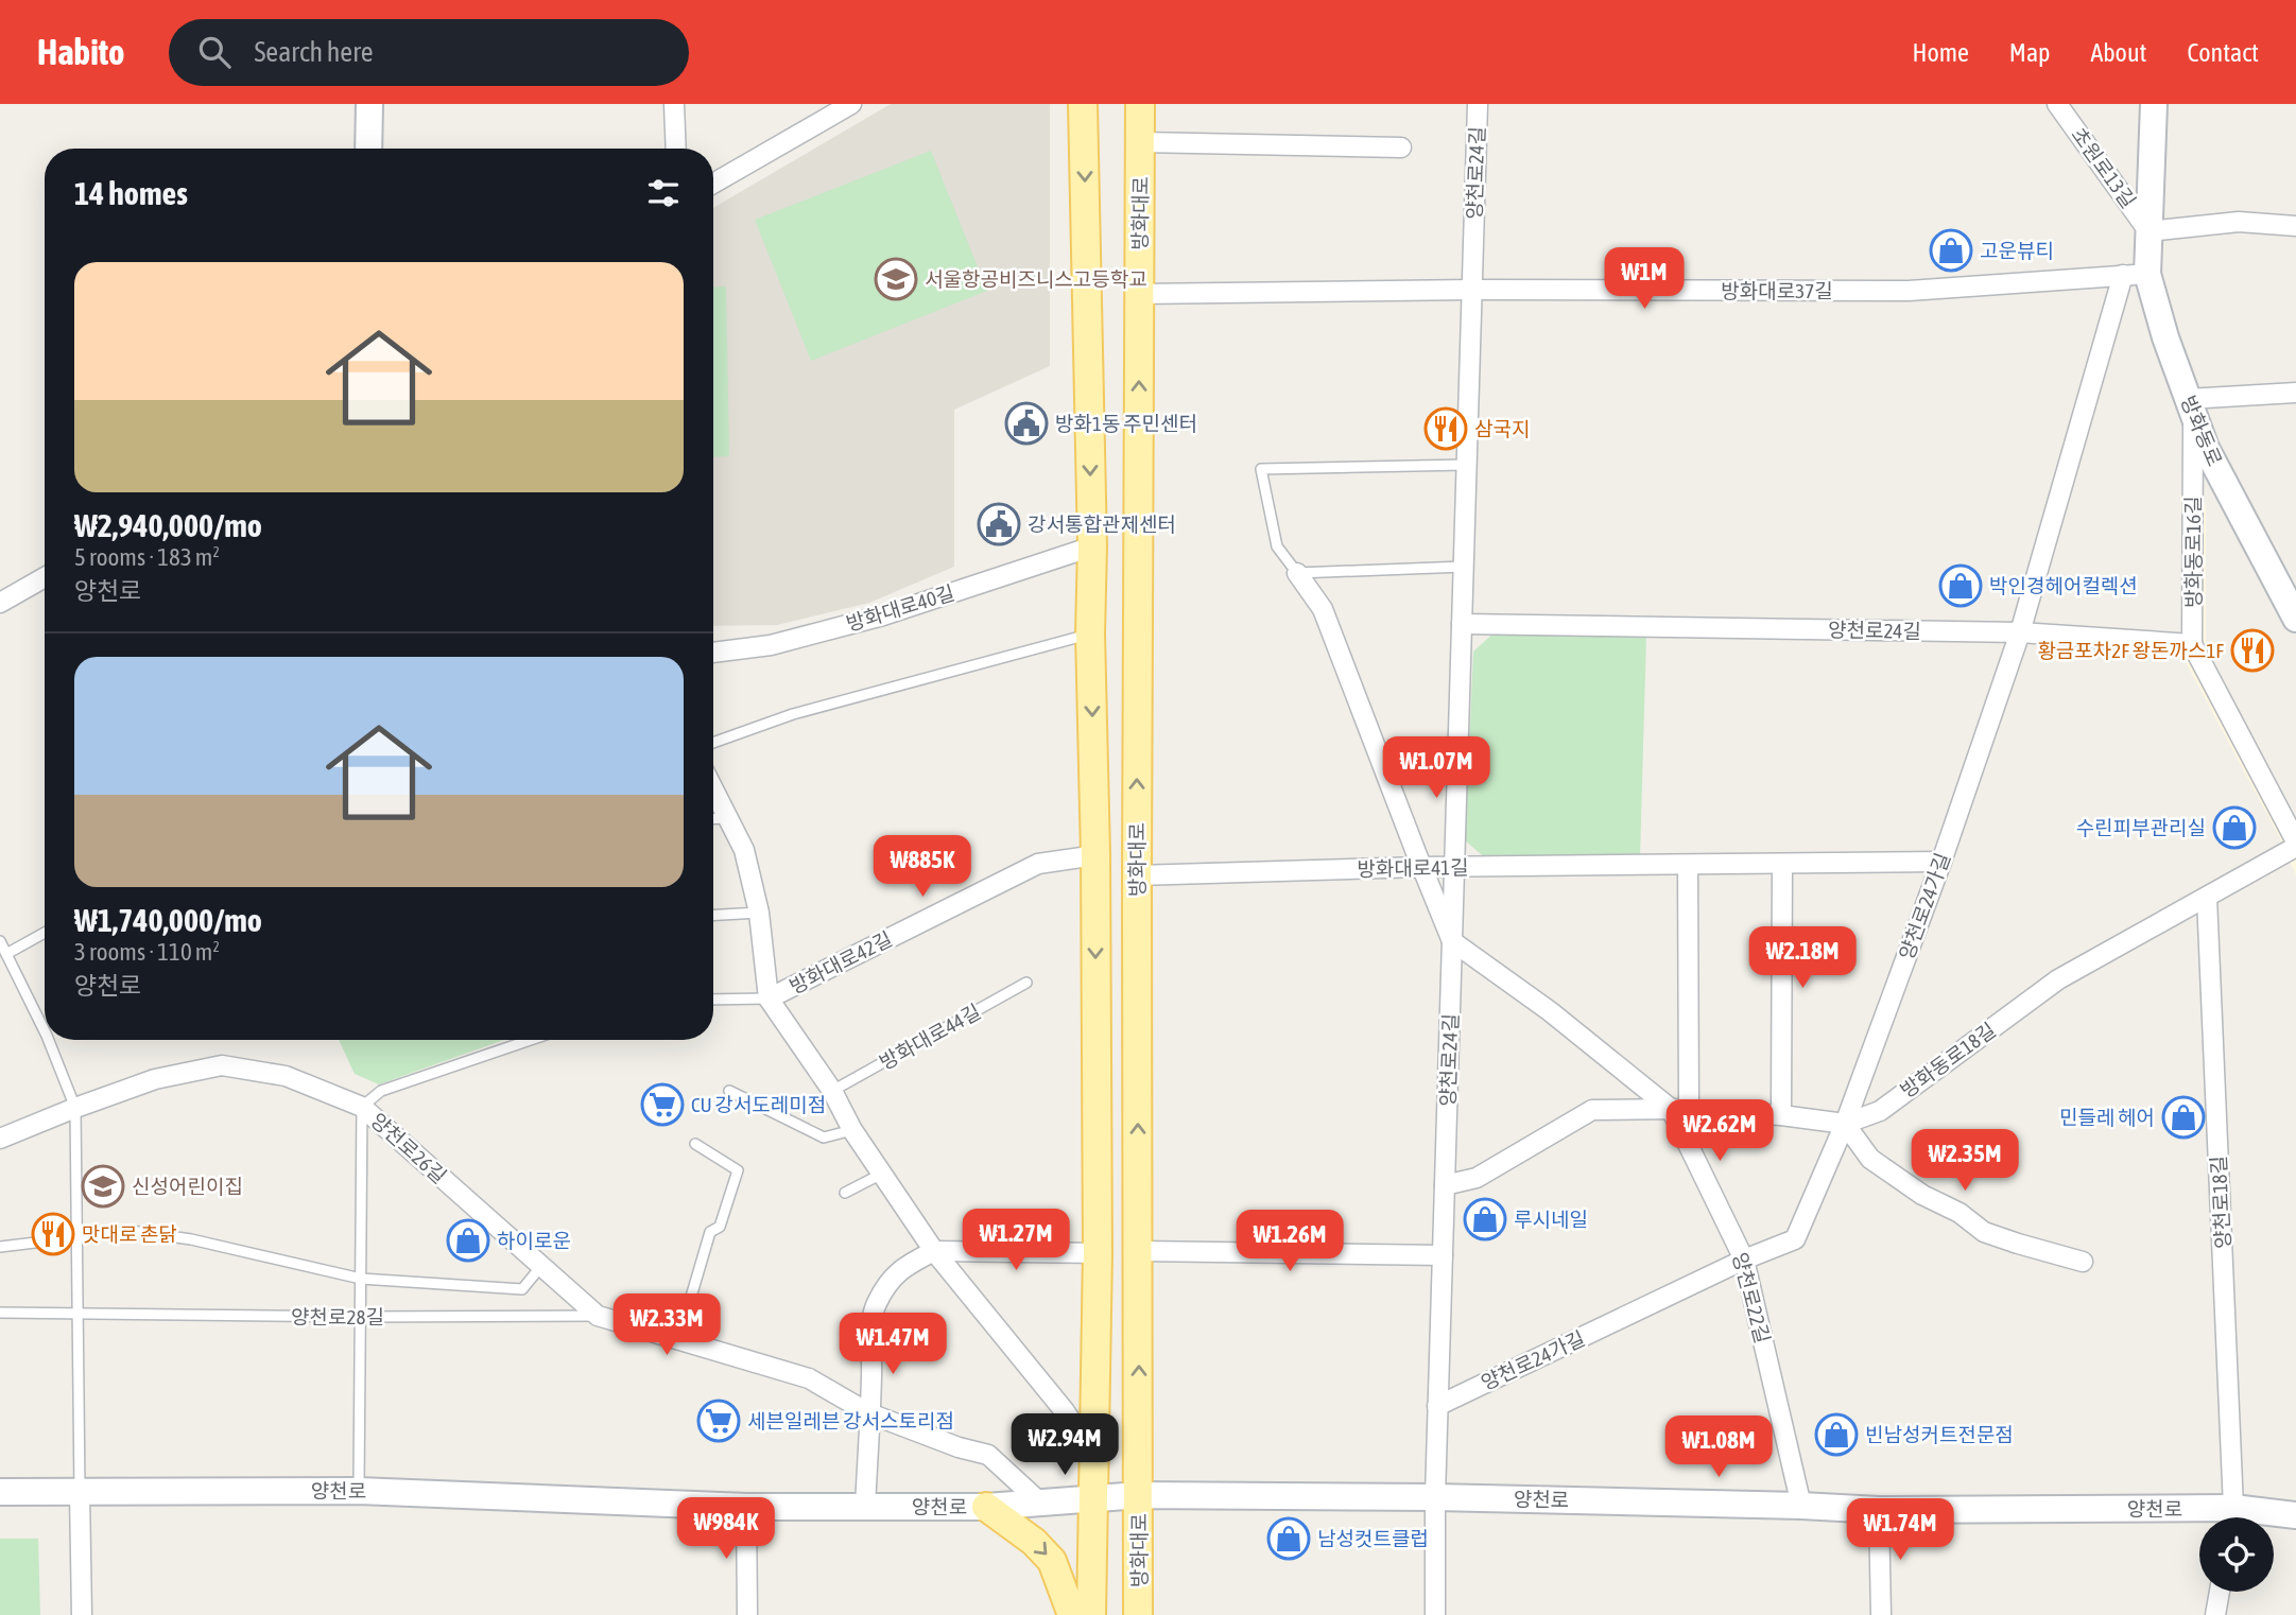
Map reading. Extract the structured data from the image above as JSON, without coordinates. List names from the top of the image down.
{
  "streets": {
    "main road": ["방화대로", "방화동로", "양천로"],
    "street": [
      "초원로13길",
      "양천로24길",
      "방화대로37길",
      "방화동로16길",
      "방화대로40길",
      "방화대로41길",
      "양천로24가길",
      "방화대로42길",
      "방화동로18길",
      "양천로26길",
      "양천로18길",
      "양천로22길"
    ],
    "lane": ["방화대로44길", "양천로28길"]
  },
  "crossings": [
    ["초원로13길", "방화동로"],
    ["양천로24길", "방화대로37길"],
    ["양천로24길", "방화대로41길"],
    ["양천로24길", "양천로24가길"],
    ["양천로24길", "방화동로18길"],
    ["양천로24길", "양천로22길"],
    ["양천로24길", "양천로"],
    ["방화대로", "방화대로37길"],
    ["방화대로", "방화대로40길"],
    ["방화대로", "방화대로41길"],
    ["방화대로", "방화대로42길"],
    ["방화대로", "양천로"],
    ["방화대로37길", "방화동로"],
    ["방화대로37길", "양천로24가길"],
    ["방화동로", "방화동로16길"],
    ["방화동로", "양천로24가길"],
    ["방화동로16길", "방화동로18길"],
    ["방화대로41길", "양천로24가길"],
    ["양천로24가길", "방화동로18길"],
    ["양천로24가길", "양천로22길"],
    ["방화동로18길", "양천로18길"],
    ["방화동로18길", "양천로22길"],
    ["양천로26길", "양천로28길"],
    ["양천로26길", "양천로"],
    ["양천로22길", "양천로"]
  ],
  "places": {
    "shop": [
      "고운뷰티",
      "박인경헤어컬렉션",
      "수린피부관리실",
      "민들레 헤어",
      "루시네일",
      "하이로운",
      "빈남성커트전문점",
      "남성컷트클럽"
    ],
    "school or university": ["서울항공비즈니스고등학교", "신성어린이집"],
    "public building": ["방화1동 주민센터", "강서통합관제센터"],
    "restaurant": ["삼국지", "황금포차2F 왕돈까스1F", "맛대로 촌닭"],
    "supermarket": ["CU 강서도레미점", "세븐일레븐 강서스토리점"]
  },
  "page": {
    "header": "Habito",
    "search": "Search here",
    "nav": [
      "Home",
      "Map",
      "About",
      "Contact"
    ],
    "heading": "14 homes",
    "list": [
      {
        "name": "₩2,940,000/mo",
        "note": "5 rooms · 183 m² · 양천로"
      },
      {
        "name": "₩1,740,000/mo",
        "note": "3 rooms · 110 m² · 양천로"
      }
    ],
    "price": [
      "₩1M",
      "₩1.07M",
      "₩885K",
      "₩2.18M",
      "₩2.62M",
      "₩2.35M",
      "₩1.27M",
      "₩1.26M",
      "₩2.33M",
      "₩1.47M",
      "₩2.94M",
      "₩1.08M",
      "₩984K",
      "₩1.74M"
    ]
  }
}
